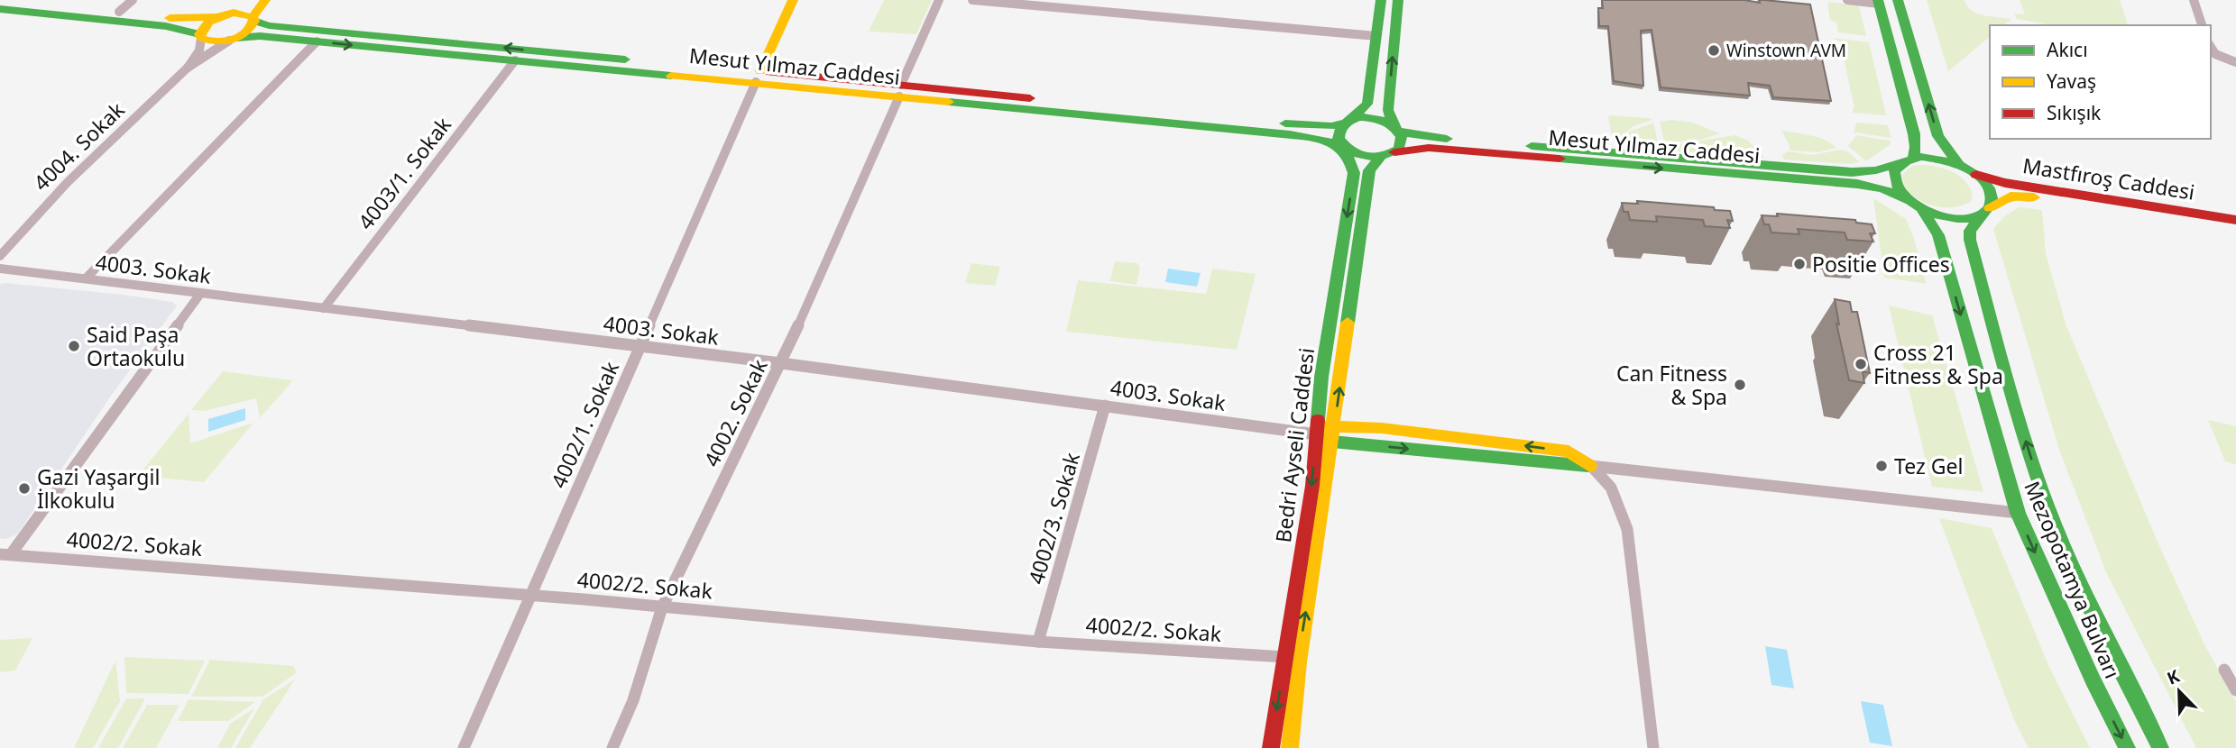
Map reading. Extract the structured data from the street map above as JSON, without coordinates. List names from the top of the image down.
{
  "streets": {
    "main road": [
      "Mesut Yılmaz Caddesi",
      "Mastfıroş Caddesi",
      "Bedri Ayseli Caddesi",
      "Mezopotamya Bulvarı"
    ],
    "street": [
      "4004. Sokak",
      "4003/1. Sokak",
      "4003. Sokak",
      "4002. Sokak",
      "4002/1. Sokak",
      "4002/3. Sokak",
      "4002/2. Sokak"
    ]
  },
  "crossings": [
    ["Mesut Yılmaz Caddesi", "4003/1. Sokak"],
    ["Mesut Yılmaz Caddesi", "Mastfıroş Caddesi"],
    ["Mesut Yılmaz Caddesi", "4002. Sokak"],
    ["Mesut Yılmaz Caddesi", "4002/1. Sokak"],
    ["Mesut Yılmaz Caddesi", "Bedri Ayseli Caddesi"],
    ["Mesut Yılmaz Caddesi", "Mezopotamya Bulvarı"],
    ["4003/1. Sokak", "4003. Sokak"],
    ["Mastfıroş Caddesi", "Mezopotamya Bulvarı"],
    ["4003. Sokak", "4002. Sokak"],
    ["4003. Sokak", "4002/1. Sokak"],
    ["4003. Sokak", "Bedri Ayseli Caddesi"],
    ["4003. Sokak", "4002/3. Sokak"],
    ["4002. Sokak", "4002/2. Sokak"],
    ["4002/1. Sokak", "4002/2. Sokak"],
    ["Bedri Ayseli Caddesi", "4002/2. Sokak"],
    ["4002/3. Sokak", "4002/2. Sokak"]
  ],
  "places": [
    "Winstown AVM",
    "Positie Offices",
    "Said Paşa Ortaokulu",
    "Cross 21 Fitness & Spa",
    "Can Fitness & Spa",
    "Tez Gel",
    "Gazi Yaşargil İlkokulu"
  ],
  "legend": ["Akıcı", "Yavaş", "Sıkışık"],
  "north": "top left"
}
